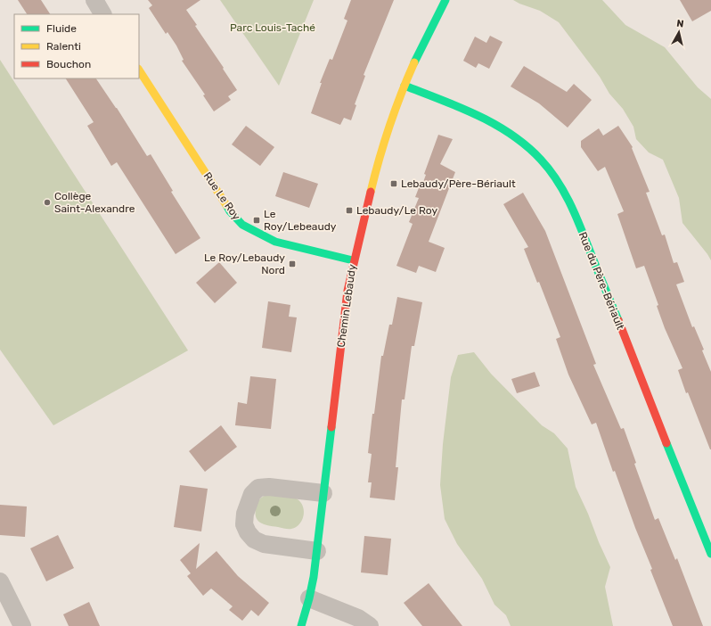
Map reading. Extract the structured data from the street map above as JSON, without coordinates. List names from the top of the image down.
{
  "streets": {
    "street": ["Rue Le Roy", "Rue du Père-Bériault", "Chemin Lebaudy"]
  },
  "crossings": [
    ["Rue Le Roy", "Chemin Lebaudy"],
    ["Rue du Père-Bériault", "Chemin Lebaudy"]
  ],
  "parks": ["Parc Louis-Taché"],
  "places": {
    "transit": [
      "Lebaudy/Père-Bériault",
      "Lebaudy/Le Roy",
      "Le Roy/Lebeaudy",
      "Le Roy/Lebaudy Nord"
    ],
    "other": ["Collège Saint-Alexandre"]
  },
  "legend": ["Fluide", "Ralenti", "Bouchon"],
  "north": "top"
}
